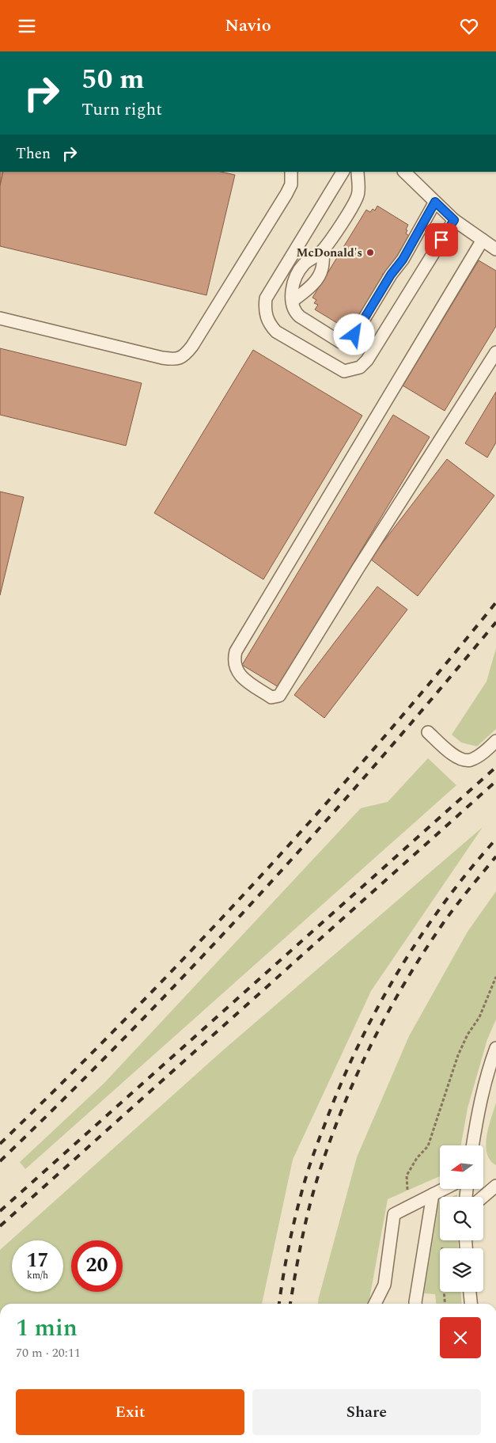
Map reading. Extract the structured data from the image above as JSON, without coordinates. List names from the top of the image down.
{
  "places": ["McDonald's"],
  "north": "left",
  "page": {
    "header": "Navio",
    "turn": ["50 m", "Turn right"],
    "then": "Then",
    "speed": "17 km/h",
    "limit": "20",
    "heading": ["1 min", "70 m · 20:11"],
    "buttons": ["Exit", "Share"]
  }
}
